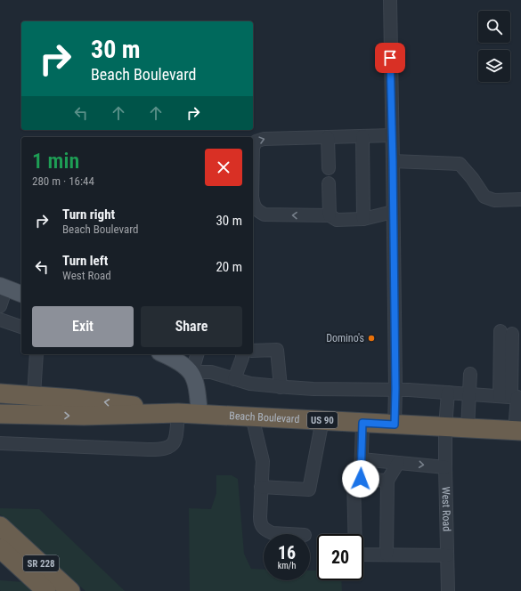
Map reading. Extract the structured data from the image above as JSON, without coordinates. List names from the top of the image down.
{
  "streets": {
    "highway": ["Beach Boulevard", "US 90", "SR 228"],
    "street": ["West Road"]
  },
  "crossings": [
    ["Beach Boulevard", "West Road"]
  ],
  "places": ["Domino's"],
  "page": {
    "turn": ["30 m", "Beach Boulevard"],
    "heading": ["1 min", "280 m · 16:44"],
    "list": [
      {
        "name": "Turn right",
        "note": "Beach Boulevard",
        "value": "30 m"
      },
      {
        "name": "Turn left",
        "note": "West Road",
        "value": "20 m"
      }
    ],
    "buttons": ["Exit", "Share"],
    "speed": "16 km/h",
    "limit": "20"
  }
}
